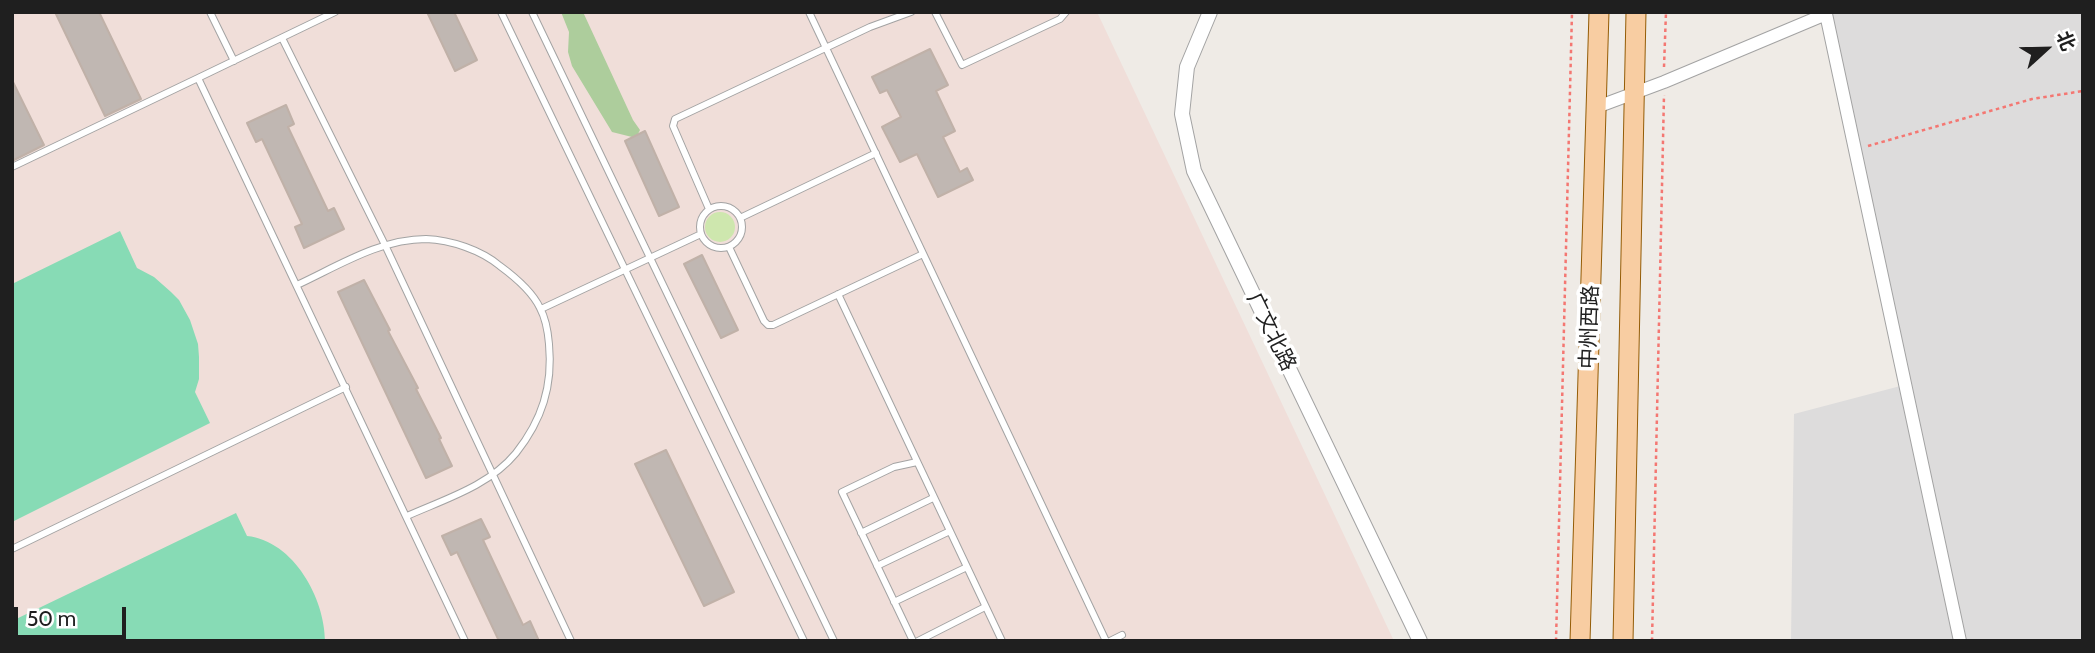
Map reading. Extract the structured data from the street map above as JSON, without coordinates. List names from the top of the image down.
{
  "streets": {
    "main road": ["中州西路"],
    "street": ["广文北路"]
  },
  "scale_bar": "50 m",
  "north": "right"
}
